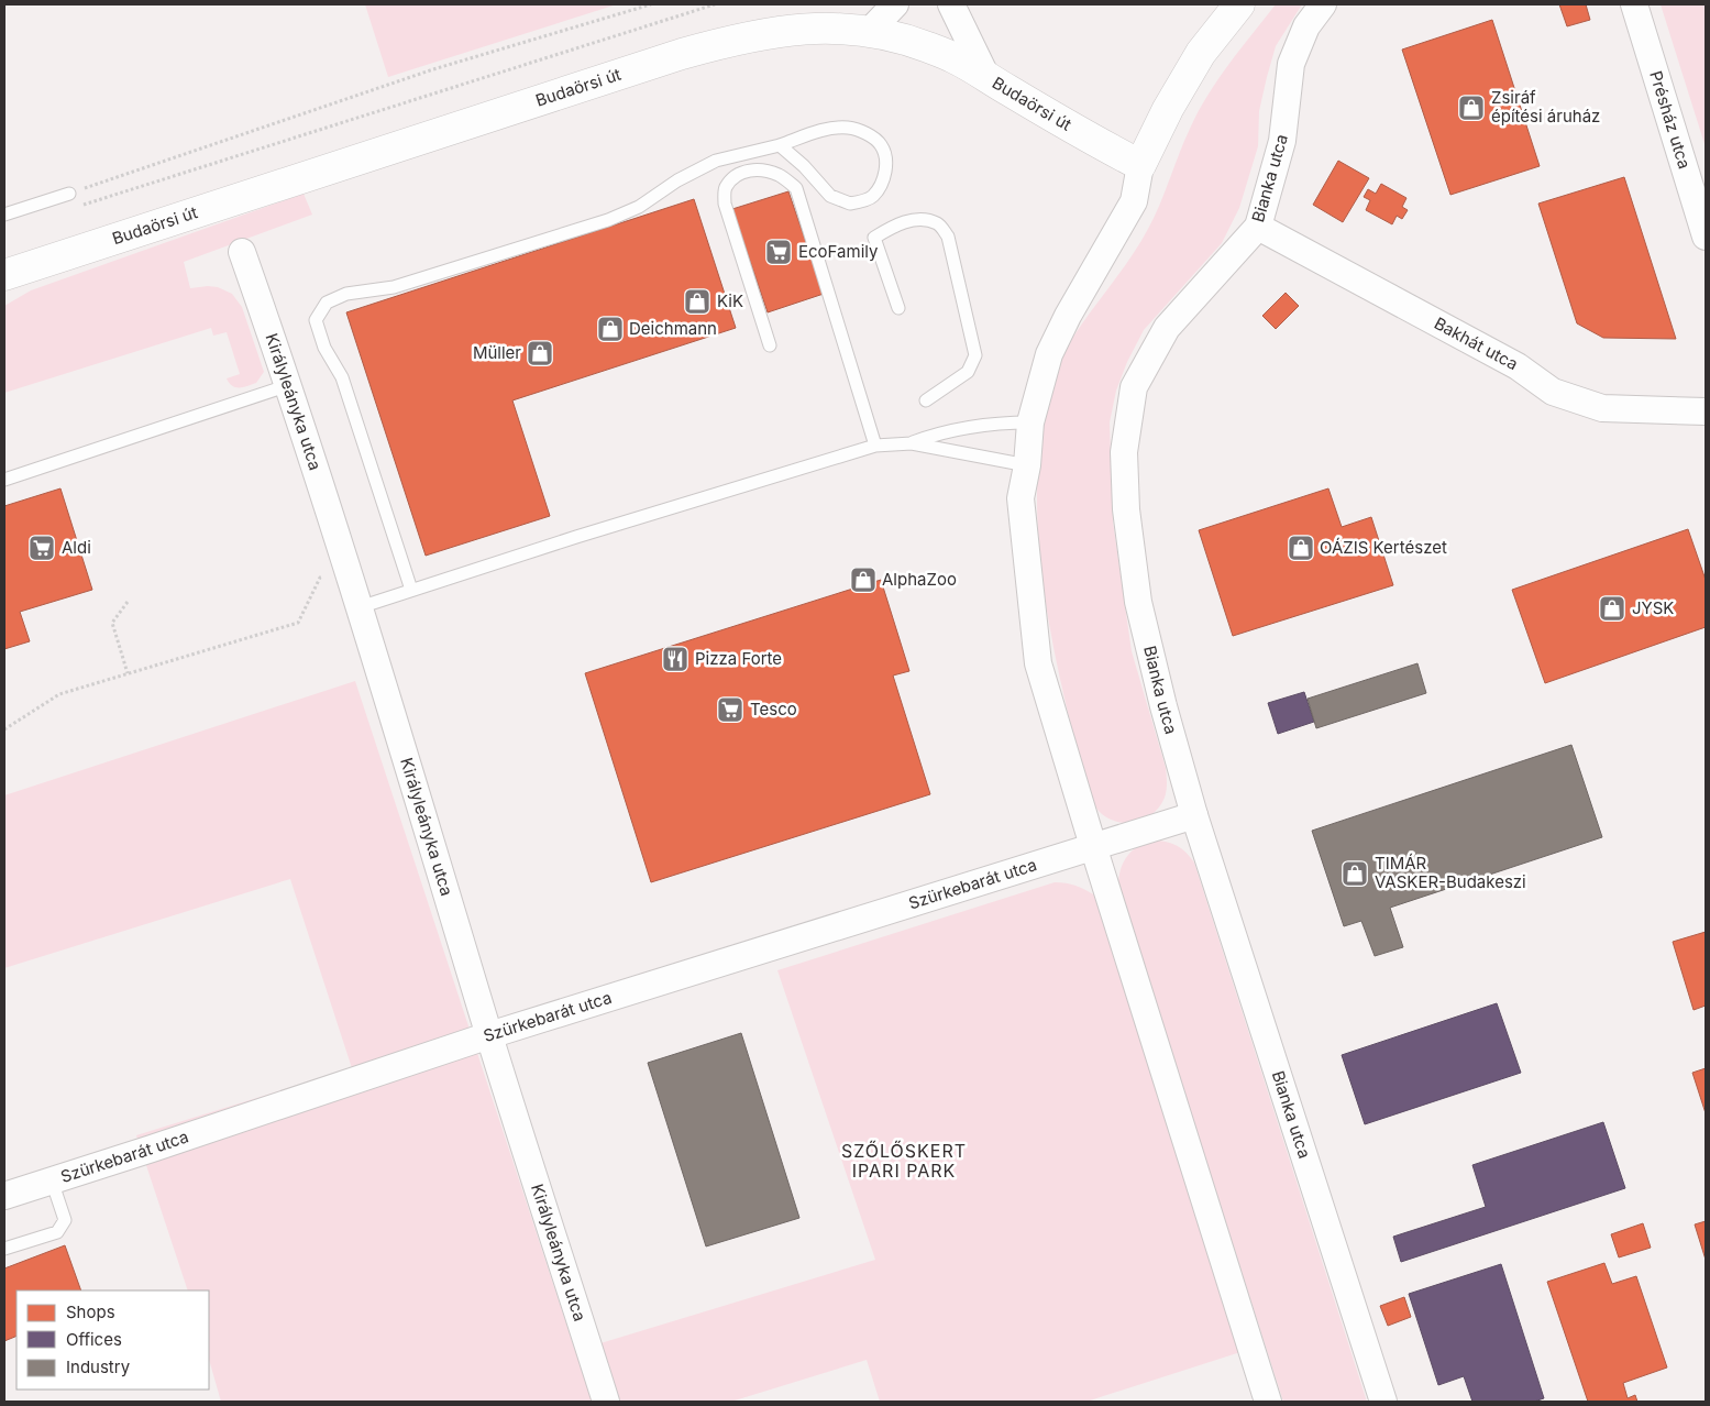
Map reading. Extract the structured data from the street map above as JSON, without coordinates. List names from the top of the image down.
{
  "streets": {
    "main road": ["Budaörsi út"],
    "street": [
      "Présház utca",
      "Bianka utca",
      "Bakhát utca",
      "Királyleányka utca",
      "Szürkebarát utca"
    ]
  },
  "crossings": [
    ["Bianka utca", "Bakhát utca"],
    ["Bianka utca", "Szürkebarát utca"],
    ["Királyleányka utca", "Szürkebarát utca"]
  ],
  "districts": ["SZŐLŐSKERT IPARI PARK"],
  "places": {
    "shop": [
      "Zsiráf építési áruház",
      "KiK",
      "Deichmann",
      "Müller",
      "OÁZIS Kertészet",
      "AlphaZoo",
      "JYSK",
      "TIMÁR VASKER-Budakeszi"
    ],
    "supermarket": ["EcoFamily", "Aldi", "Tesco"],
    "restaurant": ["Pizza Forte"]
  },
  "legend": ["Shops", "Offices", "Industry"]
}
